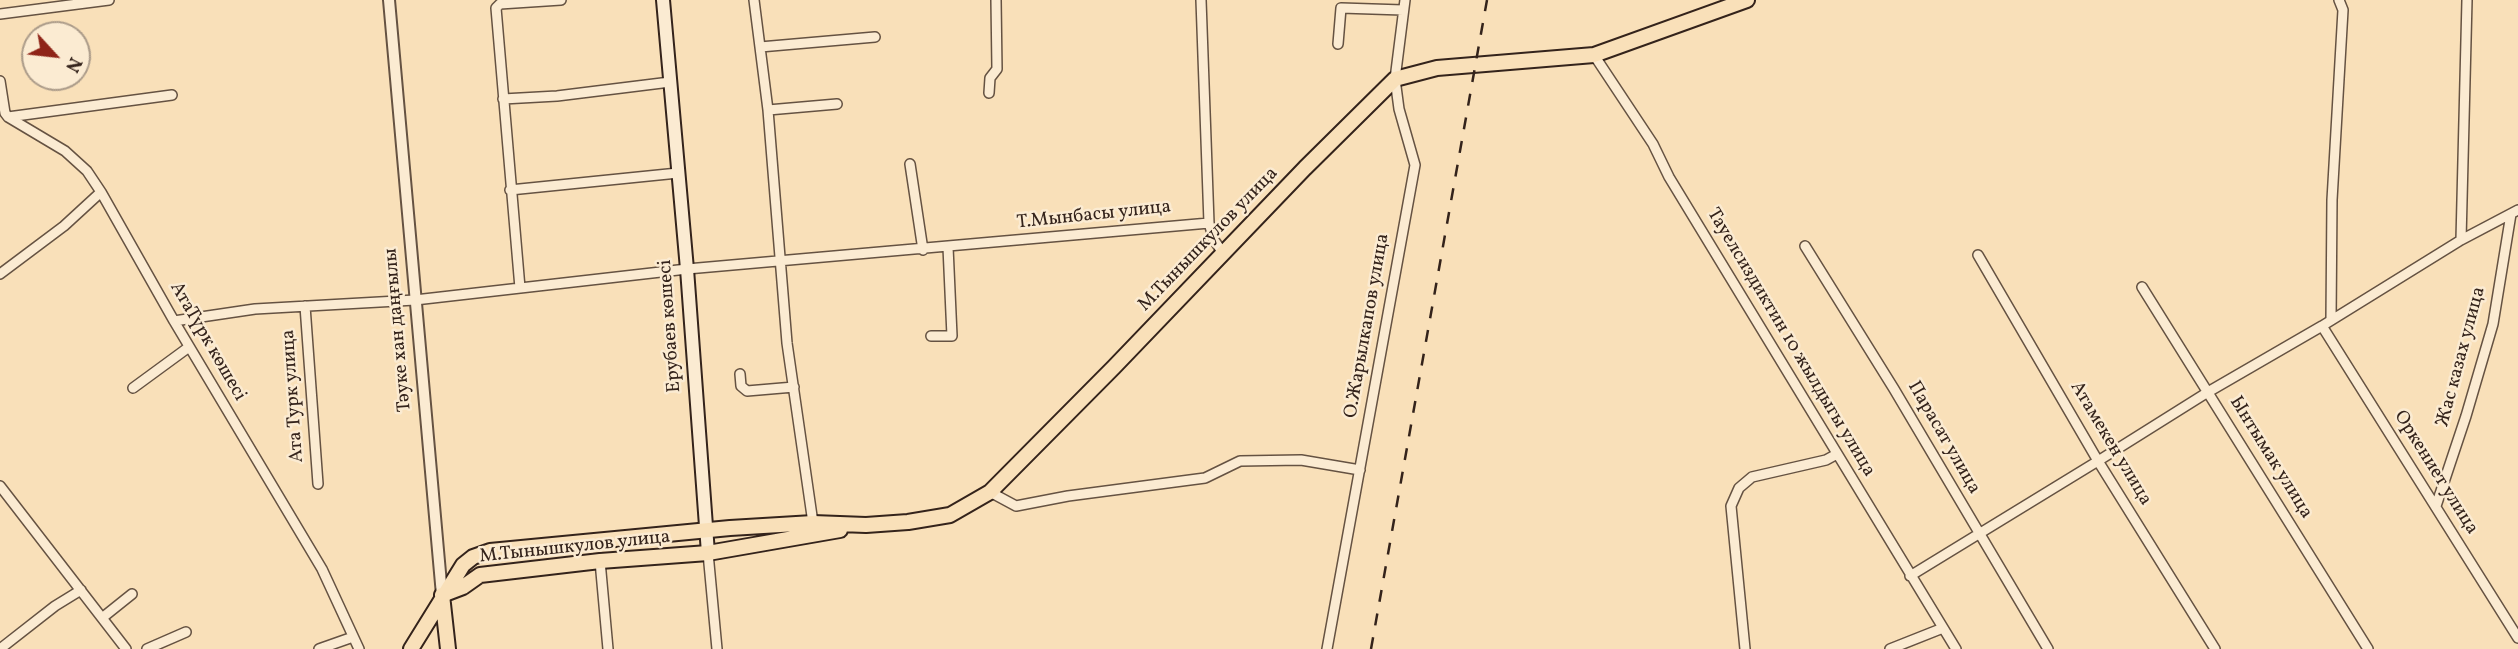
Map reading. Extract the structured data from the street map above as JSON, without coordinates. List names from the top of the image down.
{
  "streets": {
    "main road": ["М.Тынышкулов улица", "Ерубаев көшесі"],
    "street": [
      "Т.Мынбасы улица",
      "О.Жарылкапов улица",
      "Тәуке хан даңғылы",
      "АтаТүрк көшесі",
      "Тауелсиздиктин 10 жылдыгы улица",
      "Жас казах улица",
      "Ата Турк улица",
      "Парасат улица",
      "Атамекен улица",
      "Ынтымак улица",
      "Оркениет улица"
    ]
  },
  "crossings": [
    ["Т.Мынбасы улица", "Ерубаев көшесі"],
    ["Т.Мынбасы улица", "Тәуке хан даңғылы"],
    ["Т.Мынбасы улица", "АтаТүрк көшесі"],
    ["Т.Мынбасы улица", "Ата Турк улица"],
    ["М.Тынышкулов улица", "Ерубаев көшесі"],
    ["М.Тынышкулов улица", "О.Жарылкапов улица"],
    ["М.Тынышкулов улица", "Тәуке хан даңғылы"],
    ["Жас казах улица", "Оркениет улица"]
  ],
  "north": "bottom right"
}
